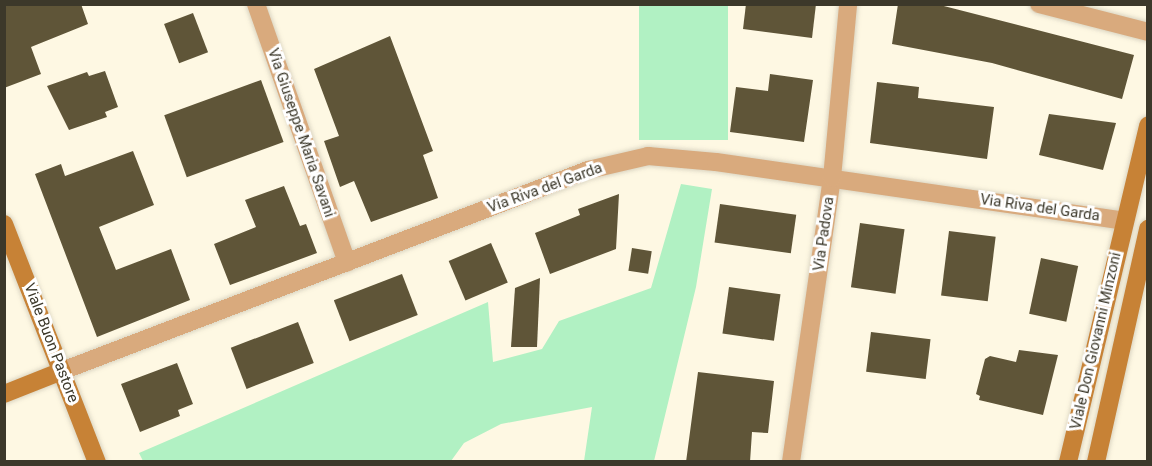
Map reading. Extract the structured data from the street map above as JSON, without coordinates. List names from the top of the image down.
{
  "streets": {
    "main road": ["Viale Don Giovanni Minzoni", "Viale Buon Pastore"],
    "street": ["Via Giuseppe Maria Savani", "Via Riva del Garda", "Via Padova"]
  },
  "crossings": [
    ["Via Giuseppe Maria Savani", "Via Riva del Garda"],
    ["Via Riva del Garda", "Via Padova"],
    ["Via Riva del Garda", "Viale Don Giovanni Minzoni"],
    ["Via Riva del Garda", "Viale Buon Pastore"]
  ]
}
